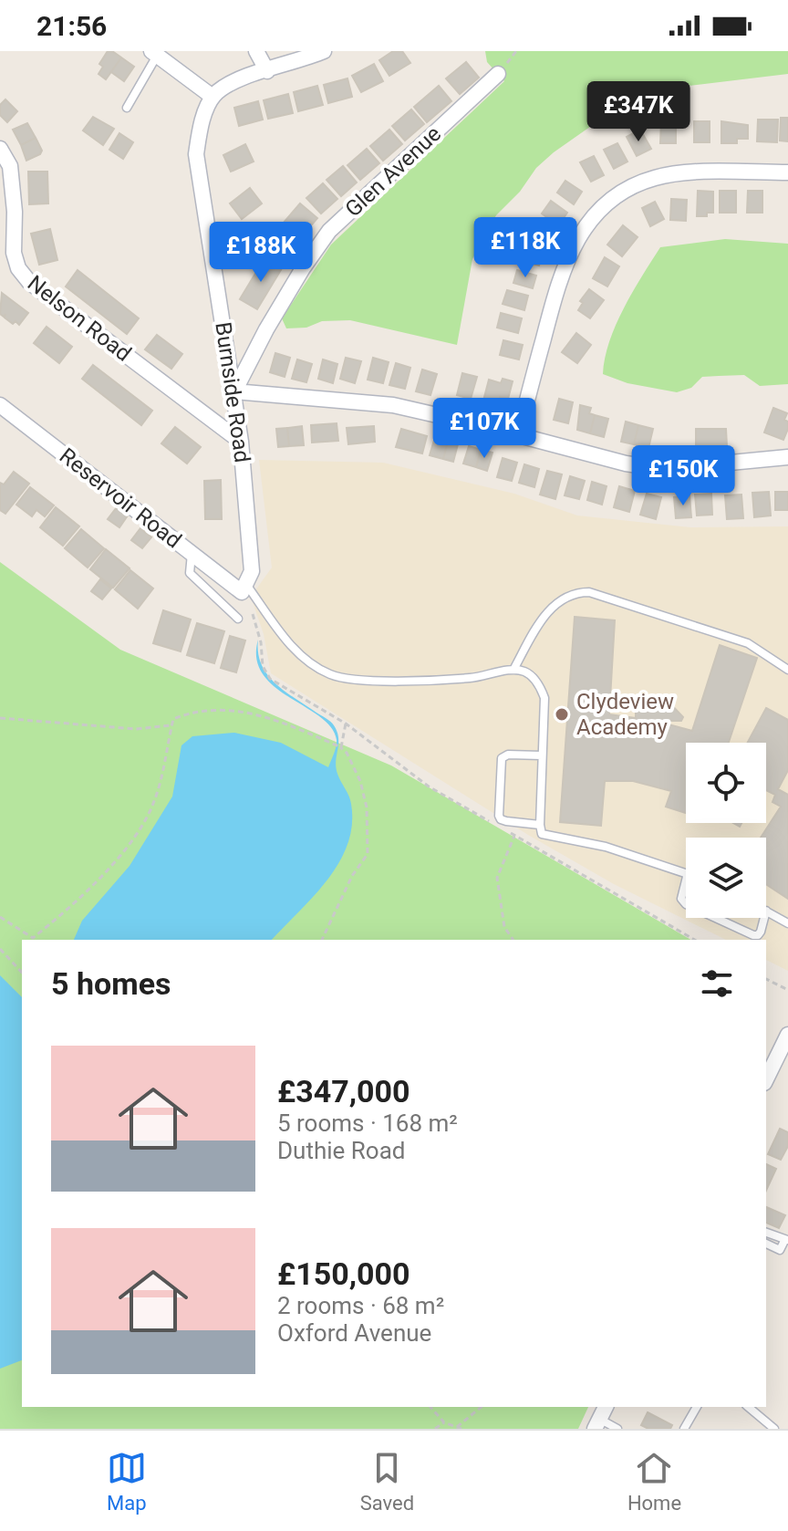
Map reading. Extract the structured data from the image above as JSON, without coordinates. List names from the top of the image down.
{
  "streets": {
    "street": [
      "Glen Avenue",
      "Nelson Road",
      "Burnside Road",
      "Reservoir Road"
    ]
  },
  "crossings": [
    ["Glen Avenue", "Burnside Road"],
    ["Nelson Road", "Burnside Road"],
    ["Burnside Road", "Reservoir Road"]
  ],
  "places": ["Clydeview Academy"],
  "page": {
    "status": "21:56",
    "price": [
      "£347K",
      "£118K",
      "£188K",
      "£107K",
      "£150K"
    ],
    "heading": "5 homes",
    "list": [
      {
        "name": "£347,000",
        "note": "5 rooms · 168 m² · Duthie Road"
      },
      {
        "name": "£150,000",
        "note": "2 rooms · 68 m² · Oxford Avenue"
      }
    ],
    "tabs": ["Map", "Saved", "Home"]
  }
}
